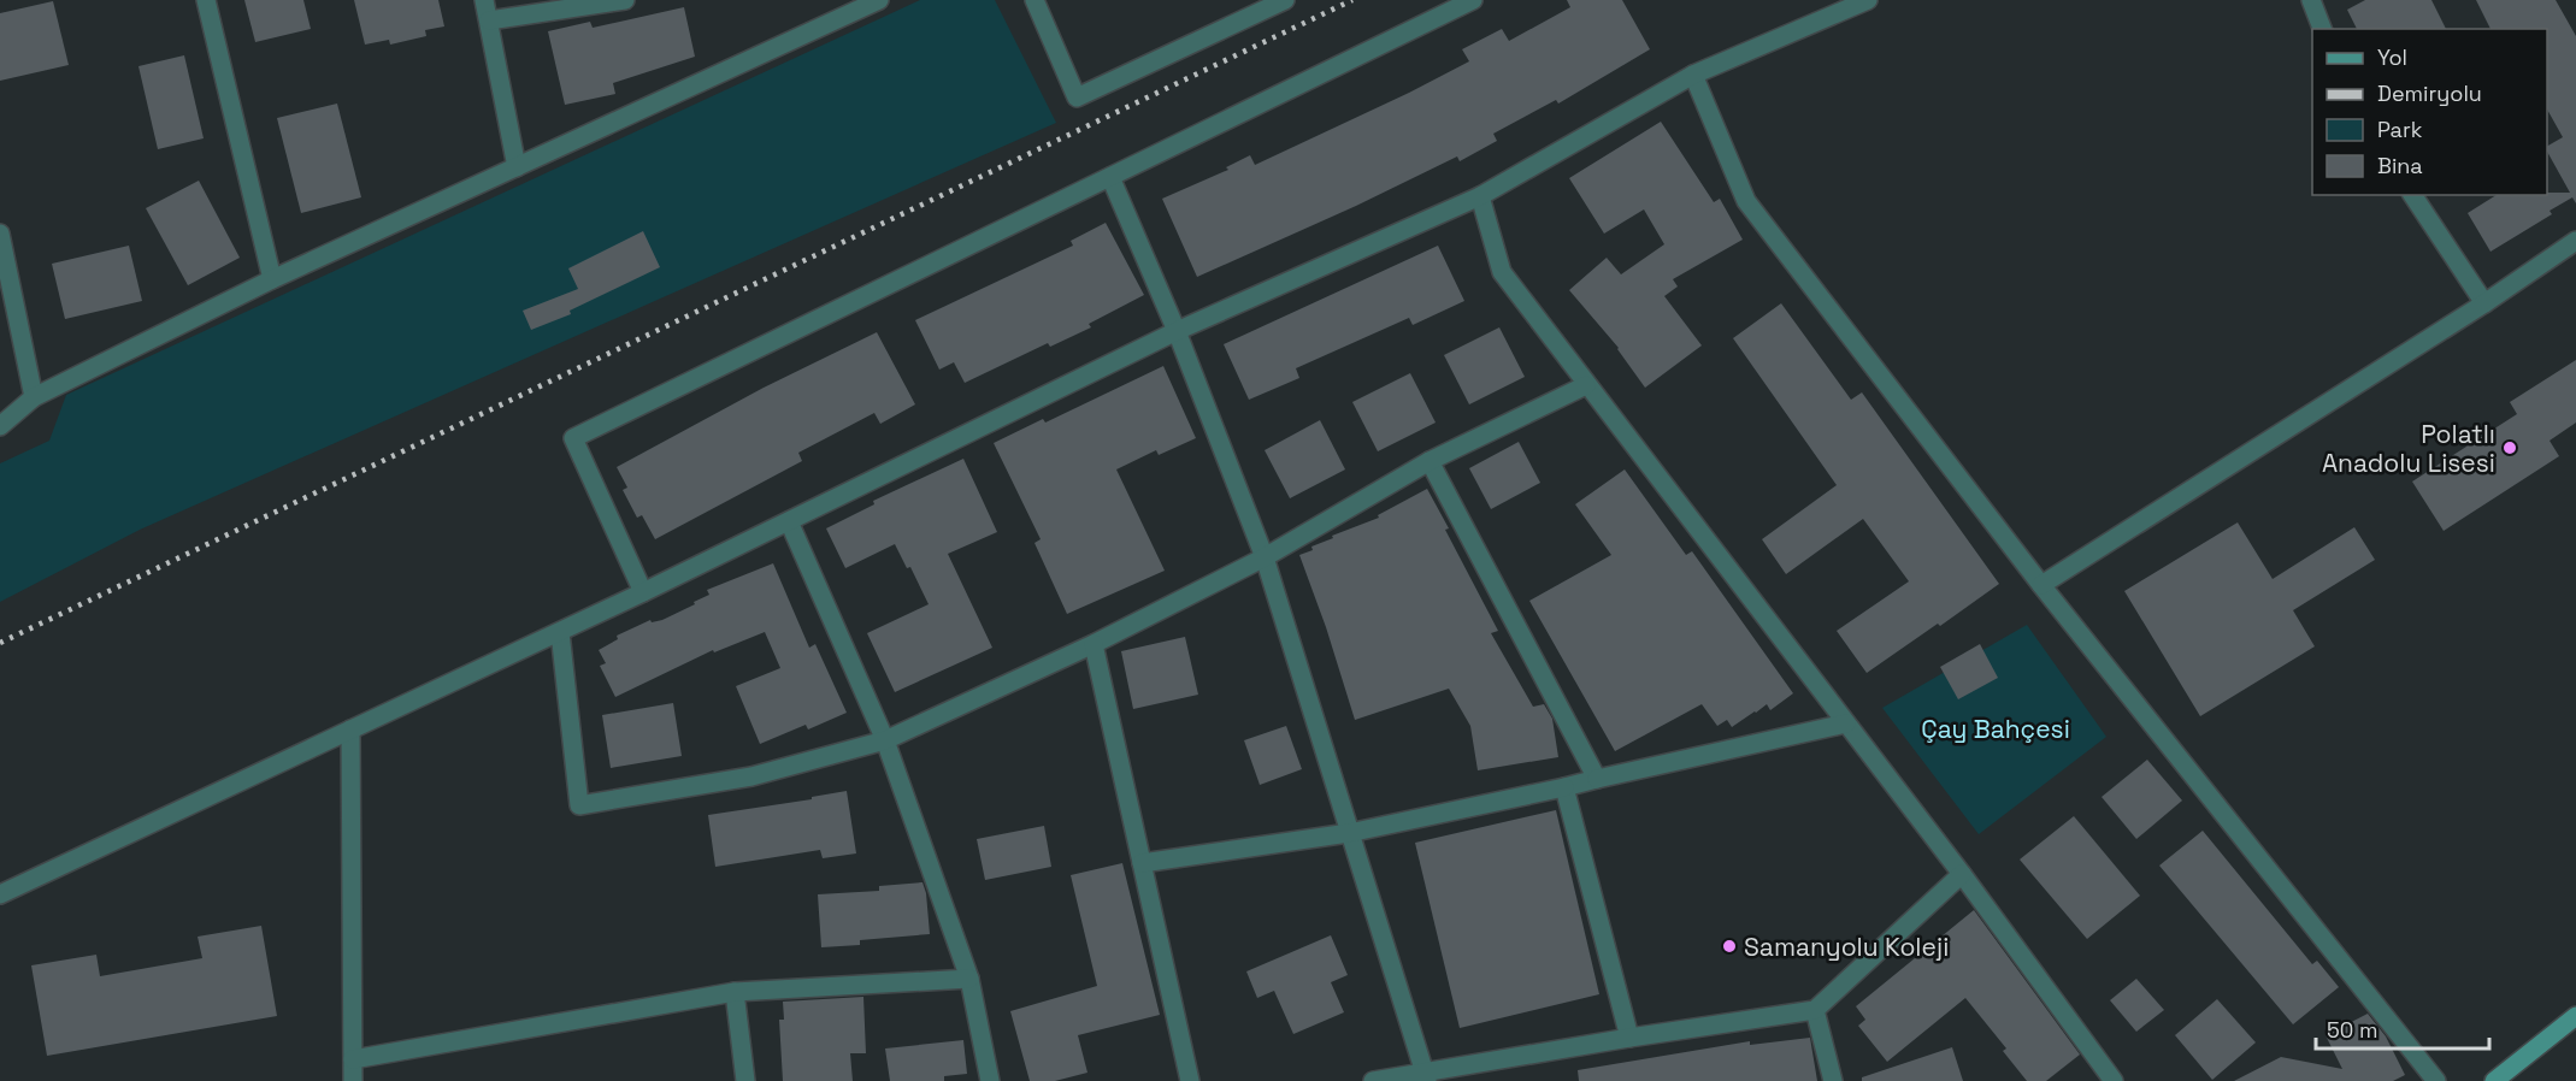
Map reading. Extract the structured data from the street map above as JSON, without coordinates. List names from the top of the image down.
{
  "parks": ["Çay Bahçesi"],
  "places": ["Polatlı Anadolu Lisesi", "Samanyolu Koleji"],
  "legend": [
    "Yol",
    "Demiryolu",
    "Park",
    "Bina"
  ],
  "scale_bar": "50 m"
}
